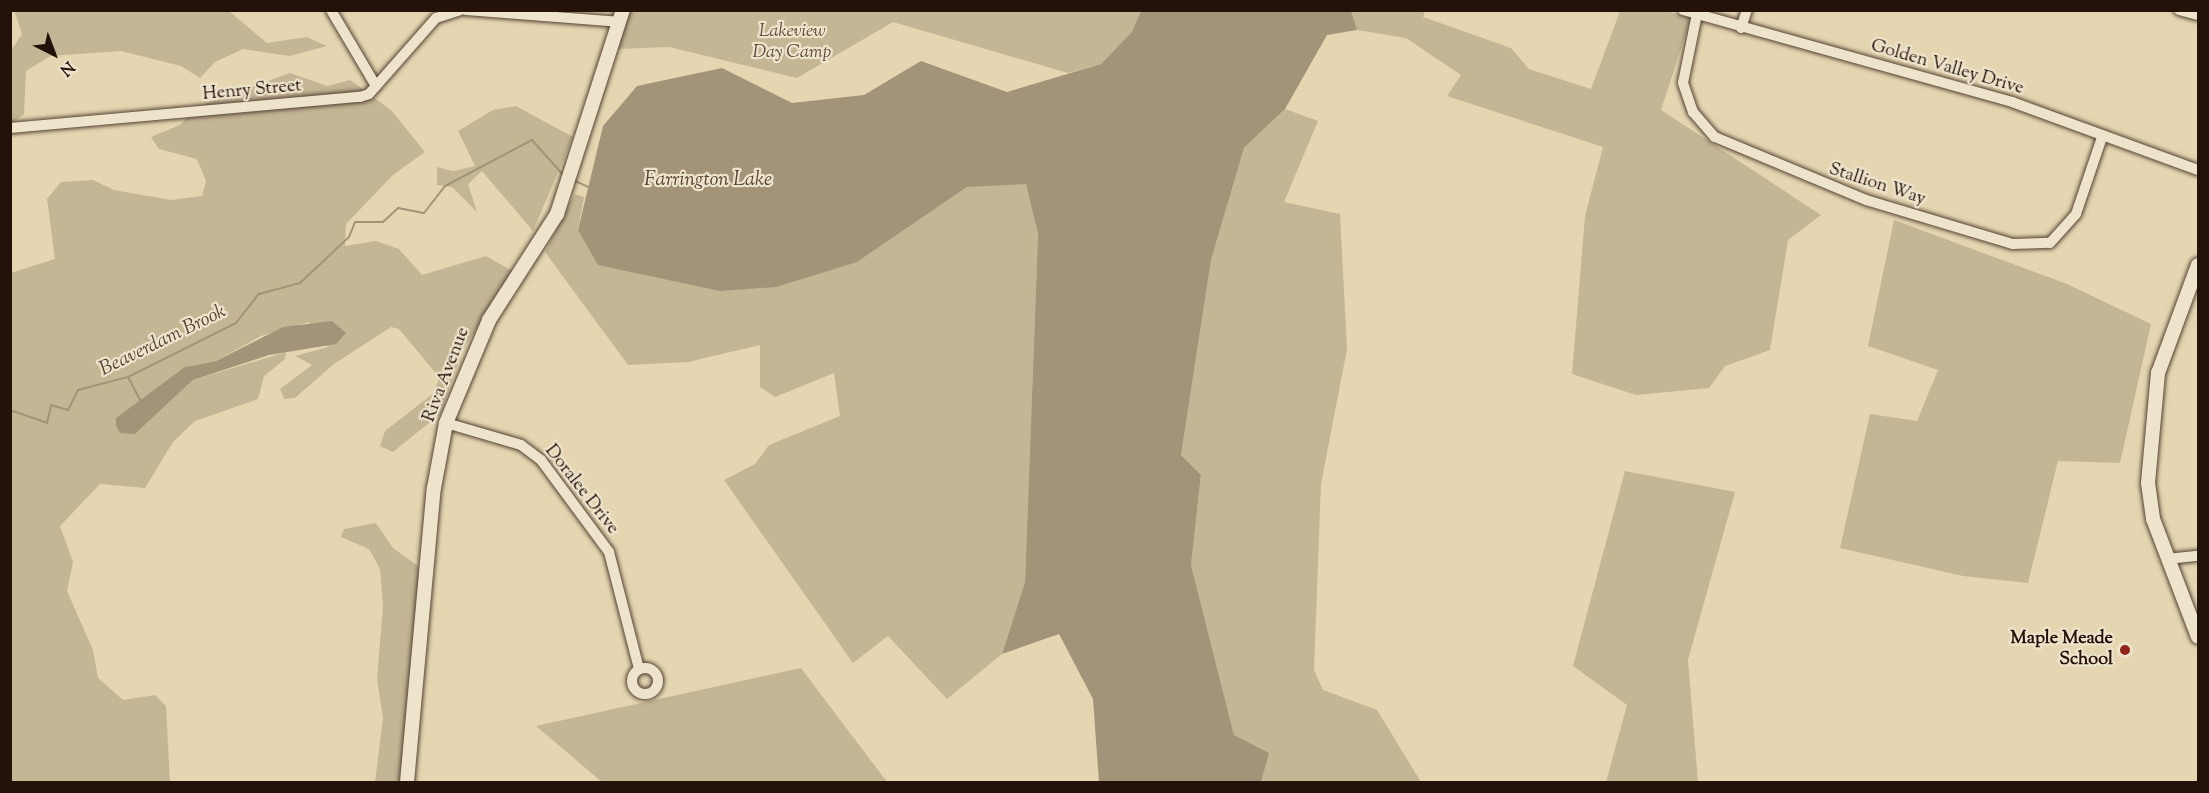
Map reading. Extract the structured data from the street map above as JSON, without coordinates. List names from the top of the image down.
{
  "streets": {
    "street": [
      "Golden Valley Drive",
      "Henry Street",
      "Stallion Way",
      "Riva Avenue",
      "Doralee Drive"
    ]
  },
  "crossings": [
    ["Golden Valley Drive", "Stallion Way"],
    ["Henry Street", "Riva Avenue"],
    ["Riva Avenue", "Doralee Drive"]
  ],
  "water": ["Farrington Lake", "Beaverdam Brook"],
  "parks": ["Lakeview Day Camp"],
  "places": ["Maple Meade School"],
  "north": "bottom right"
}
